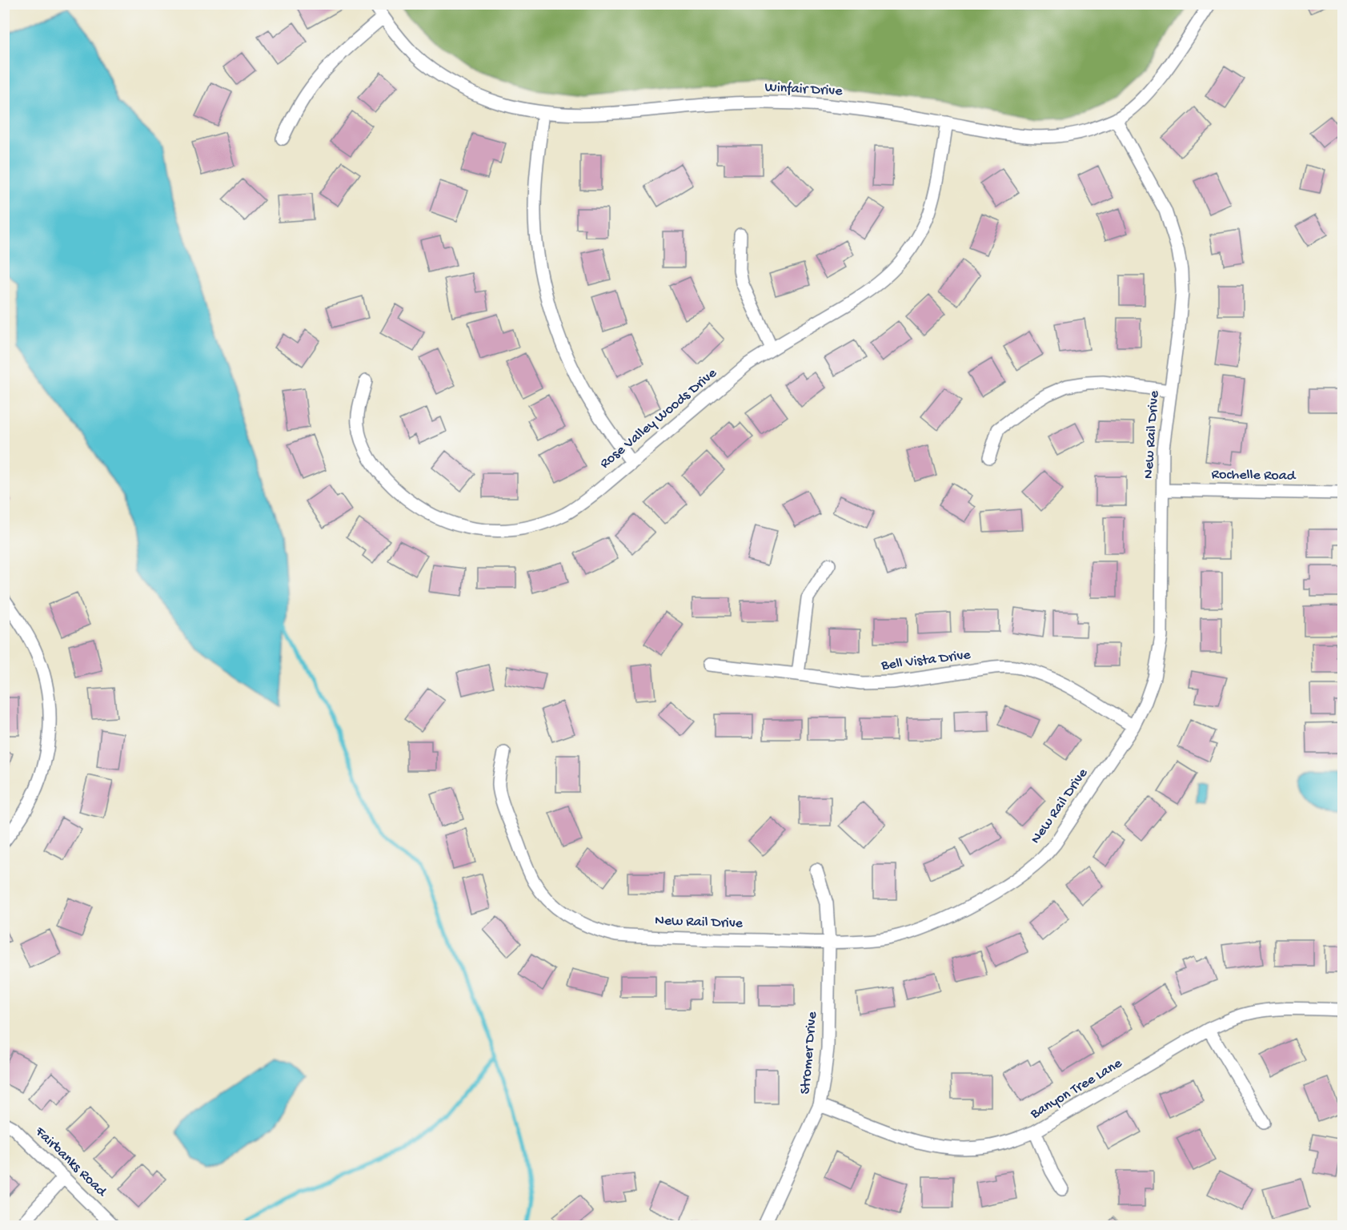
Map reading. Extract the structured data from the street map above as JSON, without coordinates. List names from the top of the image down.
{
  "streets": {
    "street": [
      "Winfair Drive",
      "Rose Valley Woods Drive",
      "New Rail Drive",
      "Rochelle Road",
      "Bell Vista Drive",
      "Stromer Drive",
      "Banyon Tree Lane",
      "Fairbanks Road"
    ]
  },
  "crossings": [
    ["Winfair Drive", "Rose Valley Woods Drive"],
    ["Winfair Drive", "New Rail Drive"],
    ["New Rail Drive", "Rochelle Road"],
    ["New Rail Drive", "Bell Vista Drive"],
    ["New Rail Drive", "Stromer Drive"],
    ["Stromer Drive", "Banyon Tree Lane"]
  ]
}
